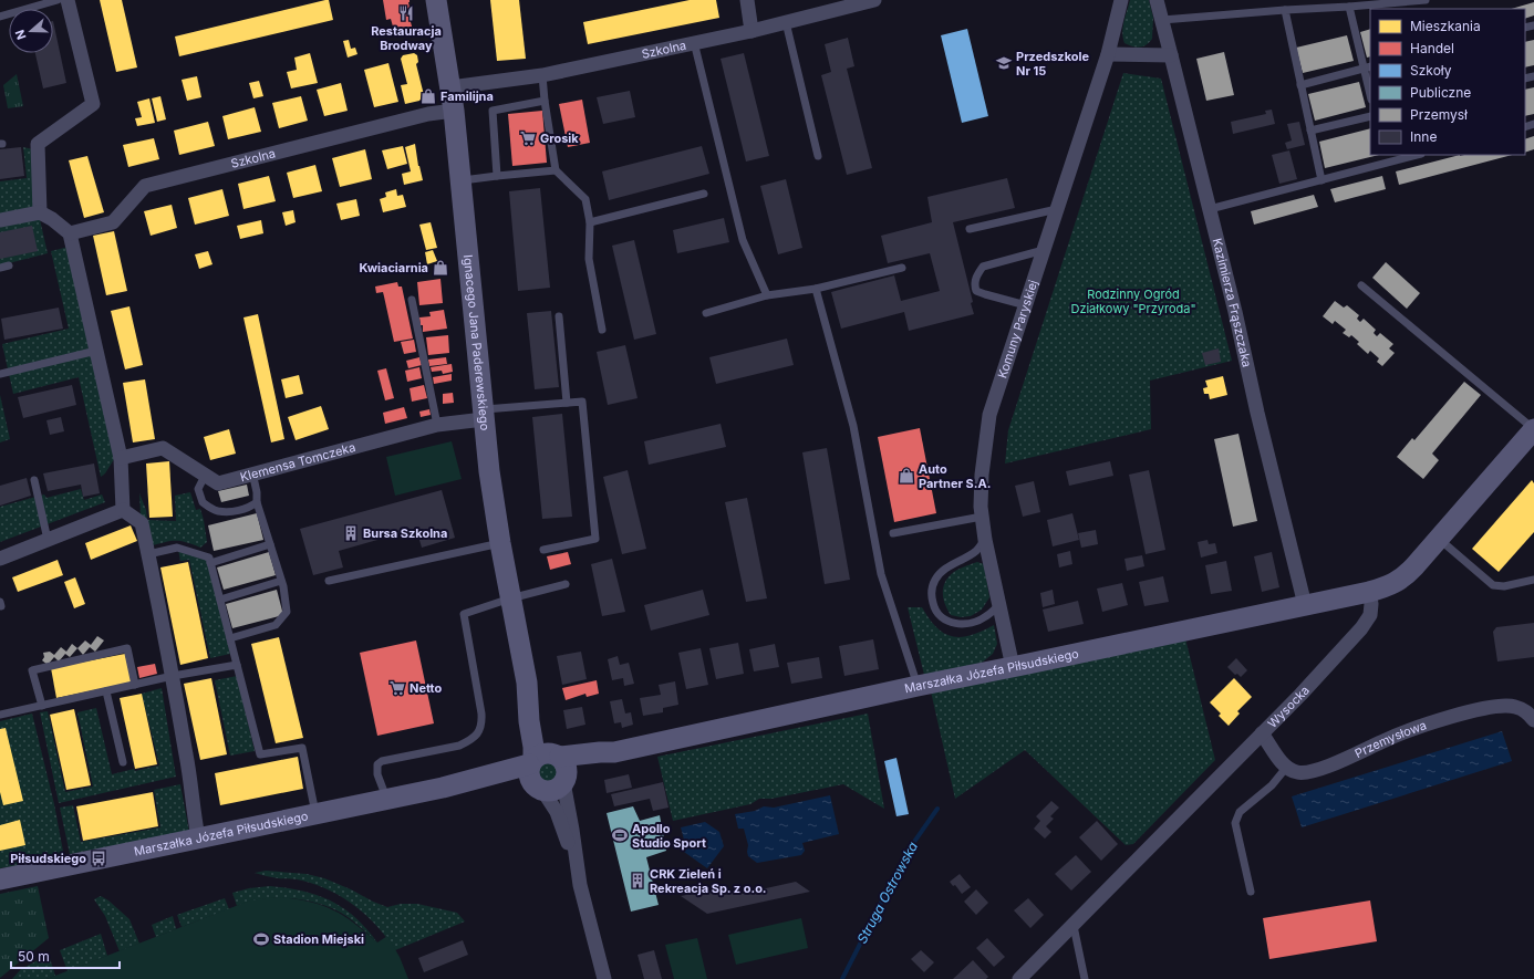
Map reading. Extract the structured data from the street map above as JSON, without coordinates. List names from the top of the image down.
{
  "streets": {
    "street": [
      "Szkolna",
      "Kazimierza Frąszczaka",
      "Komuny Paryskiej",
      "Ignacego Jana Paderewskiego",
      "Klemensa Tomczeka",
      "Marszałka Józefa Piłsudskiego",
      "Wysocka",
      "Przemysłowa"
    ]
  },
  "crossings": [
    ["Szkolna", "Ignacego Jana Paderewskiego"],
    ["Kazimierza Frąszczaka", "Marszałka Józefa Piłsudskiego"],
    ["Komuny Paryskiej", "Marszałka Józefa Piłsudskiego"],
    ["Ignacego Jana Paderewskiego", "Klemensa Tomczeka"],
    ["Ignacego Jana Paderewskiego", "Marszałka Józefa Piłsudskiego"],
    ["Marszałka Józefa Piłsudskiego", "Wysocka"]
  ],
  "water": ["Struga Ostrowska"],
  "parks": ["Rodzinny Ogród Działkowy \"Przyroda\""],
  "places": {
    "restaurant": ["Restauracja Brodway"],
    "school or university": ["Przedszkole Nr 15"],
    "shop": ["Familijna", "Kwiaciarnia", "Auto Partner S.A."],
    "supermarket": ["Grosik", "Netto"],
    "building": ["Bursa Szkolna", "CRK Zieleń i Rekreacja Sp. z o.o."],
    "sports": ["Apollo Studio Sport", "Stadion Miejski"],
    "bus stop": ["Piłsudskiego"]
  },
  "legend": [
    "Mieszkania",
    "Handel",
    "Szkoły",
    "Publiczne",
    "Przemysł",
    "Inne"
  ],
  "scale_bar": "50 m",
  "north": "left"
}
